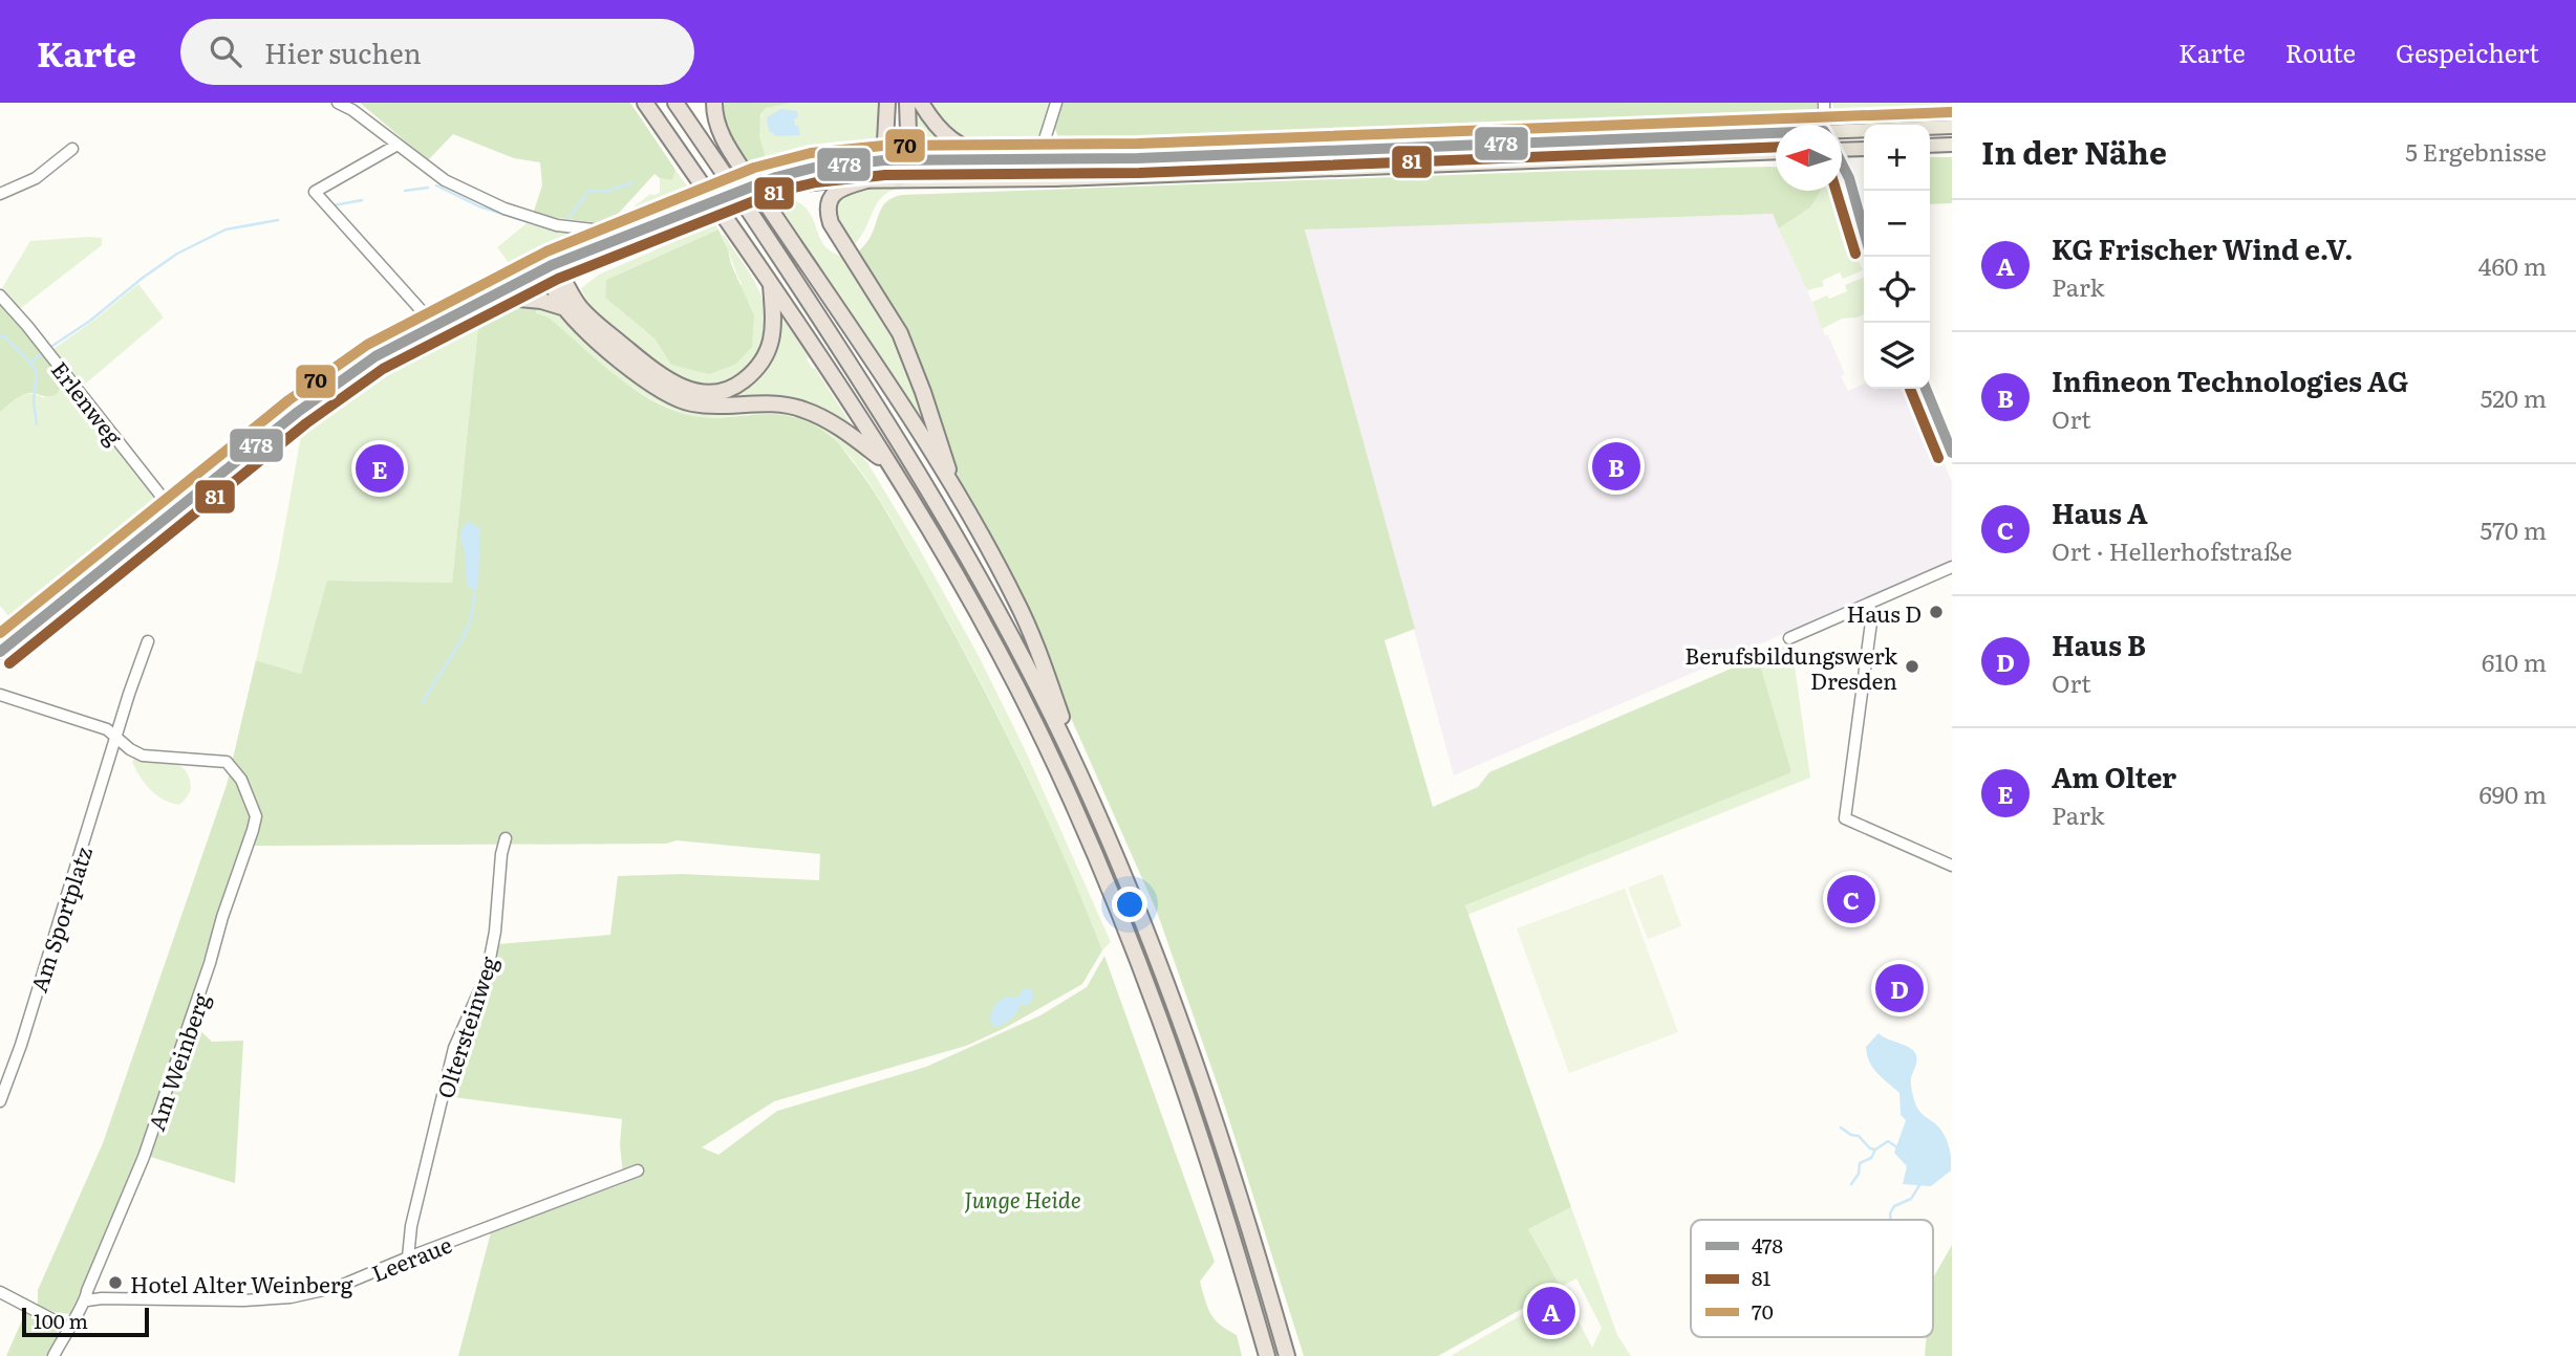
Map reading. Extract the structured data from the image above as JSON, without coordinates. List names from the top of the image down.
{
  "streets": {
    "street": [
      "Erlenweg",
      "Am Sportplatz",
      "Oltersteinweg",
      "Am Weinberg",
      "Leeraue"
    ]
  },
  "crossings": [
    ["Am Sportplatz", "Am Weinberg"],
    ["Oltersteinweg", "Leeraue"],
    ["Am Weinberg", "Leeraue"]
  ],
  "parks": ["Junge Heide"],
  "places": ["Haus D", "Berufsbildungswerk Dresden", "Hotel Alter Weinberg"],
  "lines": ["transit line 70", "transit line 478", "transit line 81"],
  "legend": ["478", "81", "70"],
  "scale_bar": "100 m",
  "north": "left",
  "page": {
    "header": "Karte",
    "search": "Hier suchen",
    "nav": ["Karte", "Route", "Gespeichert"],
    "heading": ["In der Nähe", "5 Ergebnisse"],
    "map_buttons": ["+", "−"],
    "list": [
      {
        "mark": "A",
        "name": "KG Frischer Wind e.V.",
        "note": "Park",
        "value": "460 m"
      },
      {
        "mark": "B",
        "name": "Infineon Technologies AG",
        "note": "Ort",
        "value": "520 m"
      },
      {
        "mark": "C",
        "name": "Haus A",
        "note": "Ort · Hellerhofstraße",
        "value": "570 m"
      },
      {
        "mark": "D",
        "name": "Haus B",
        "note": "Ort",
        "value": "610 m"
      },
      {
        "mark": "E",
        "name": "Am Olter",
        "note": "Park",
        "value": "690 m"
      }
    ],
    "pins": [
      "B",
      "E",
      "C",
      "D",
      "A"
    ],
    "scale": "100 m"
  }
}
